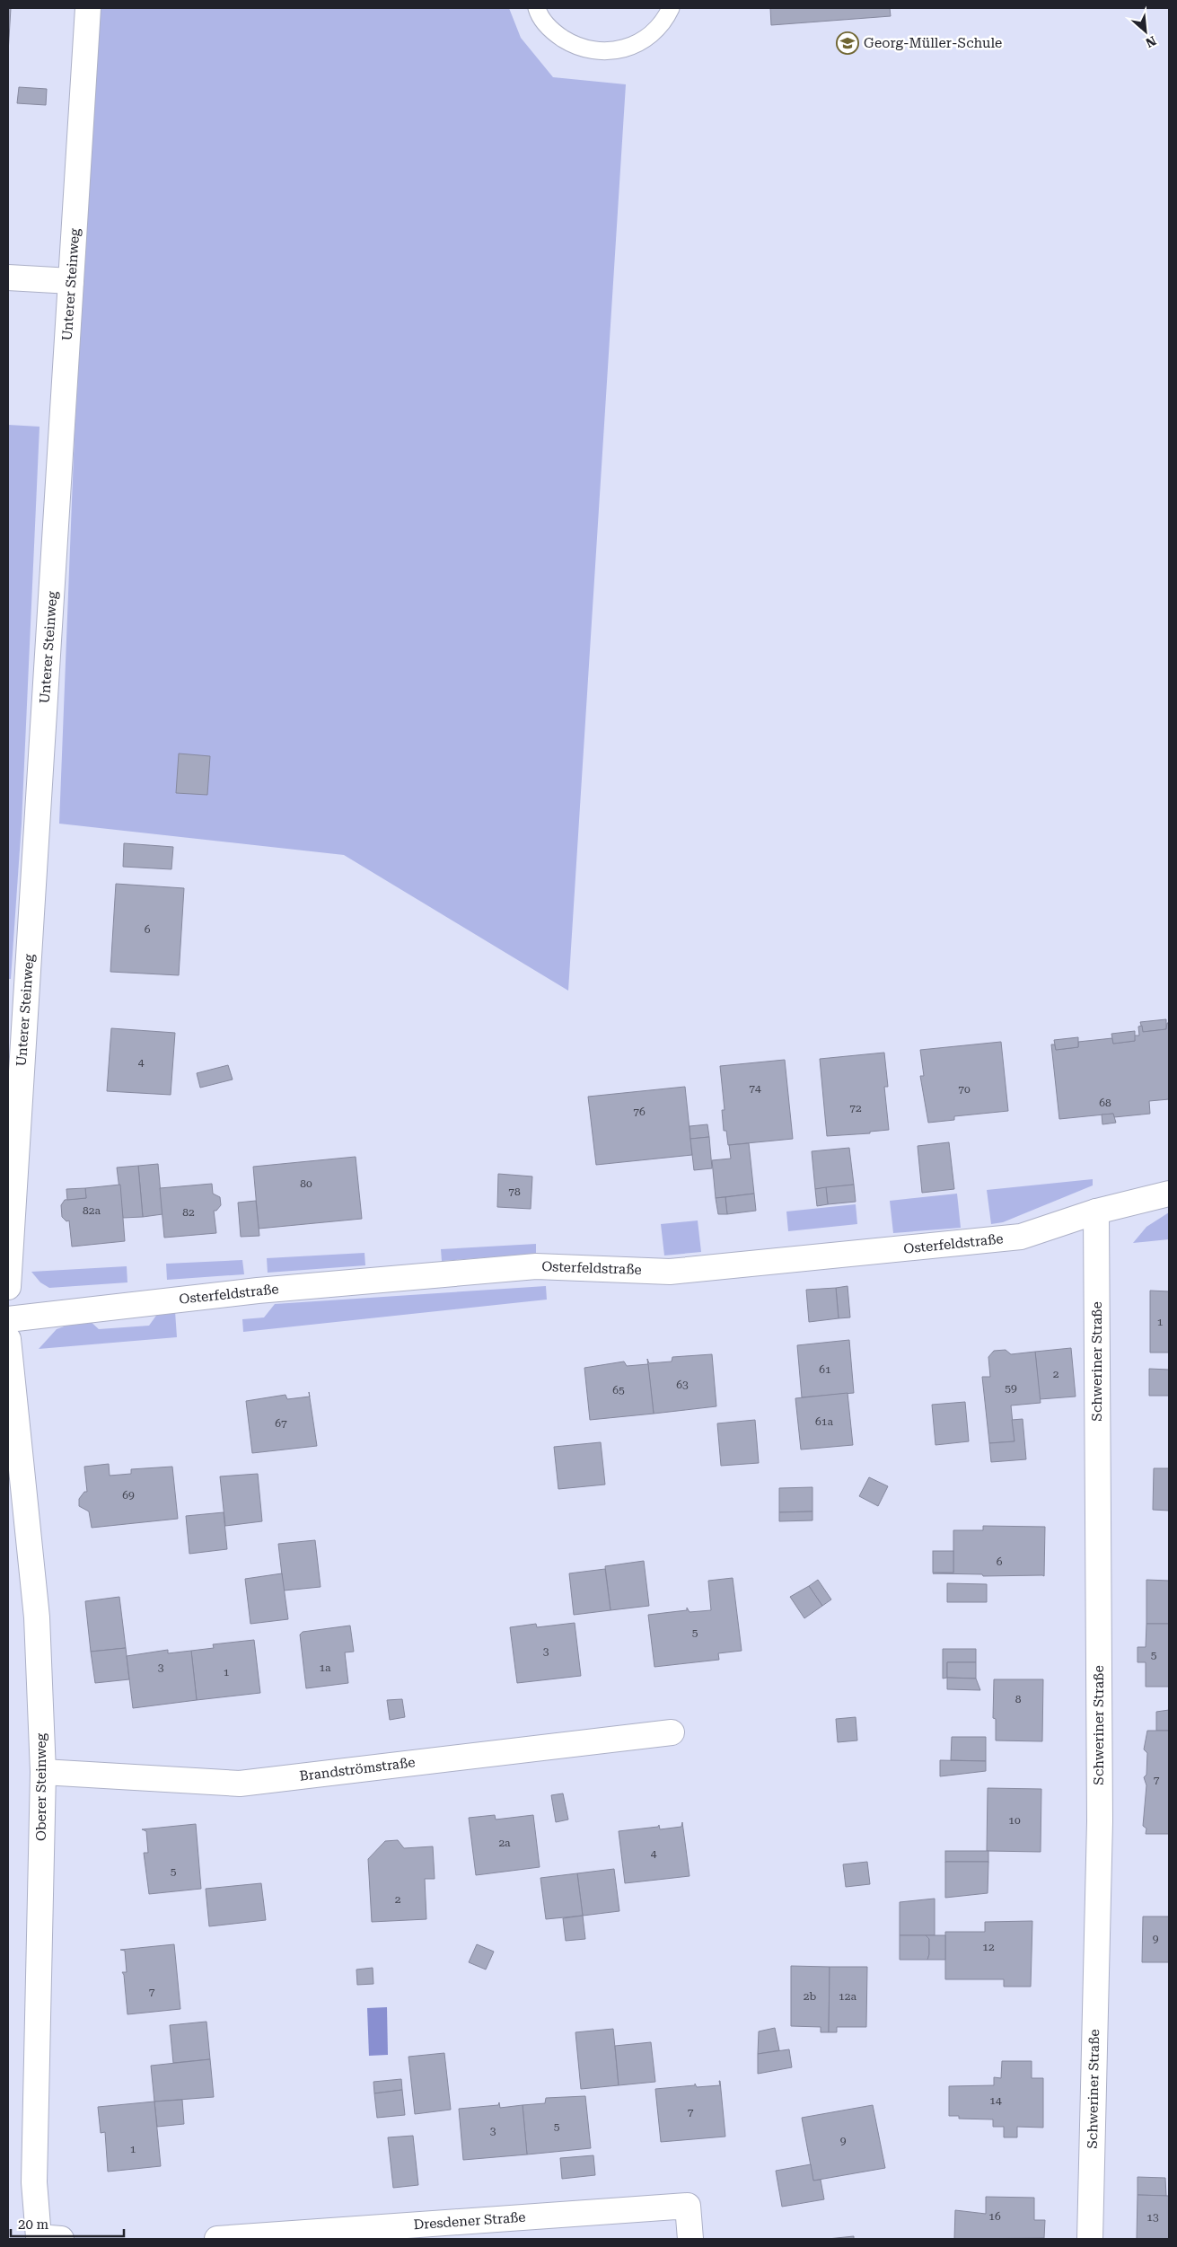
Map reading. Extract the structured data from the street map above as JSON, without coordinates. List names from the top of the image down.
{
  "streets": {
    "street": [
      "Unterer Steinweg",
      "Osterfeldstraße",
      "Schweriner Straße",
      "Brandströmstraße",
      "Oberer Steinweg",
      "Dresdener Straße"
    ]
  },
  "crossings": [
    ["Osterfeldstraße", "Schweriner Straße"],
    ["Brandströmstraße", "Oberer Steinweg"]
  ],
  "places": {
    "school or university": ["Georg-Müller-Schule"]
  },
  "house_numbers": [
    "6",
    "4",
    "74",
    "70",
    "68",
    "72",
    "76",
    "80",
    "78",
    "82a",
    "82",
    "1",
    "61",
    "2",
    "63",
    "59",
    "65",
    "61a",
    "67",
    "69",
    "6",
    "5",
    "3",
    "5",
    "3",
    "1a",
    "1",
    "8",
    "7",
    "10",
    "2a",
    "4",
    "5",
    "2",
    "9",
    "12",
    "7",
    "2b",
    "12a",
    "14",
    "7",
    "5",
    "3",
    "9",
    "1",
    "16",
    "13"
  ],
  "scale_bar": "20 m",
  "north": "bottom right"
}
